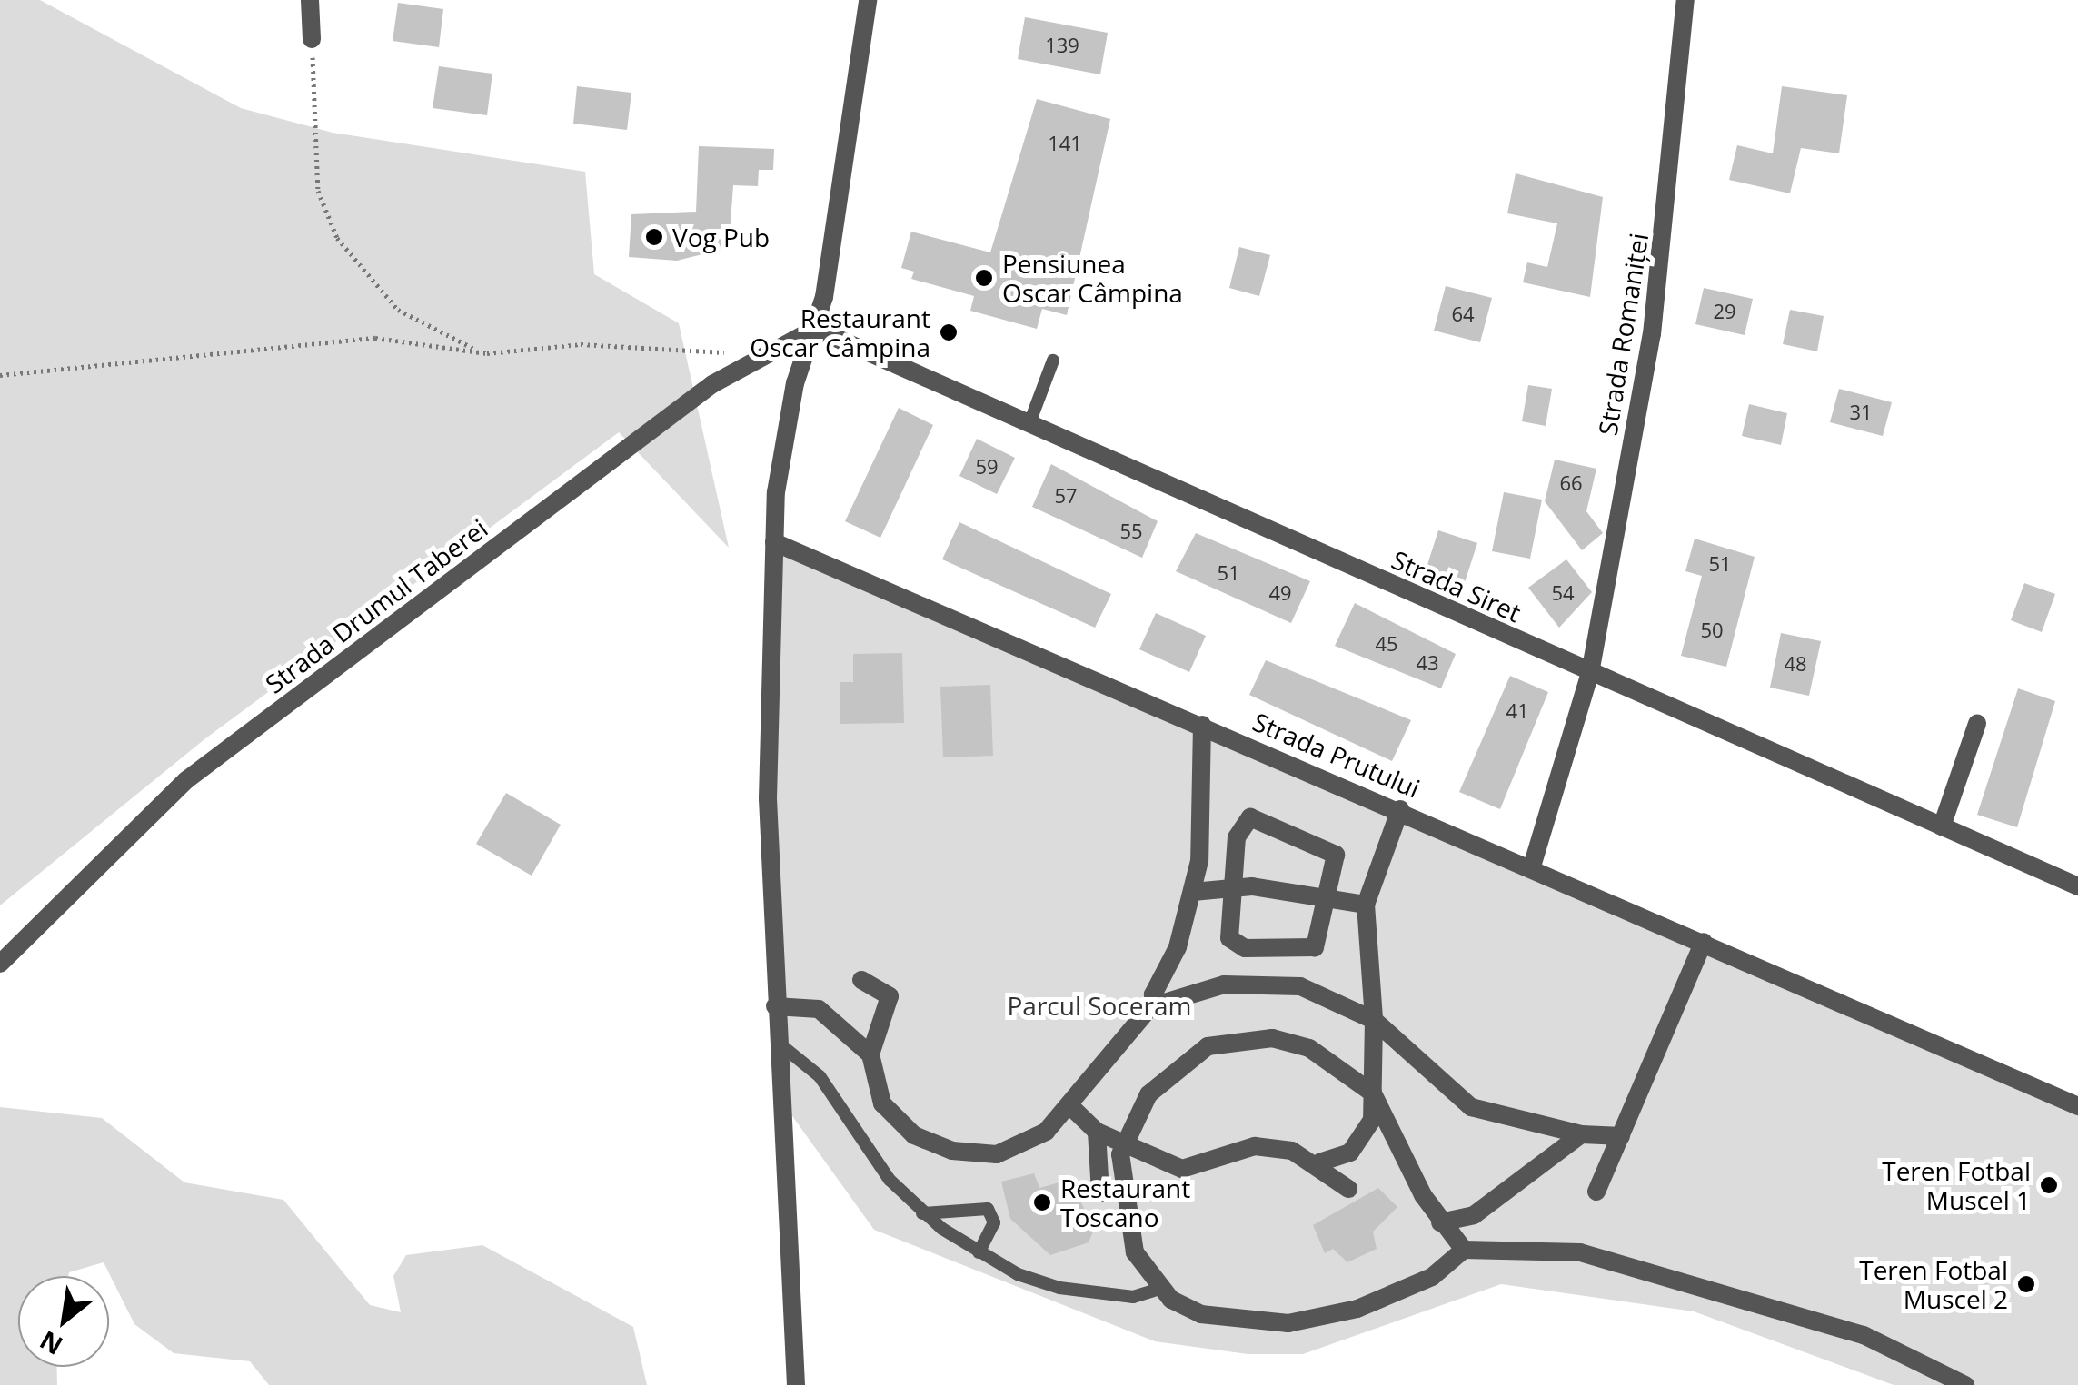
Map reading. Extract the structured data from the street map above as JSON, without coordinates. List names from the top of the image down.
{
  "streets": {
    "street": [
      "Strada Romaniței",
      "Strada Siret",
      "Strada Drumul Taberei",
      "Strada Prutului"
    ]
  },
  "crossings": [
    ["Strada Romaniței", "Strada Siret"],
    ["Strada Romaniței", "Strada Prutului"],
    ["Strada Siret", "Strada Drumul Taberei"]
  ],
  "parks": ["Parcul Soceram"],
  "places": [
    "Vog Pub",
    "Pensiunea Oscar Câmpina",
    "Restaurant Oscar Câmpina",
    "Teren Fotbal Muscel 1",
    "Restaurant Toscano",
    "Teren Fotbal Muscel 2"
  ],
  "house_numbers": [
    "139",
    "141",
    "29",
    "64",
    "31",
    "59",
    "66",
    "57",
    "55",
    "51",
    "51",
    "49",
    "54",
    "50",
    "45",
    "43",
    "48",
    "41"
  ],
  "north": "bottom left"
}
